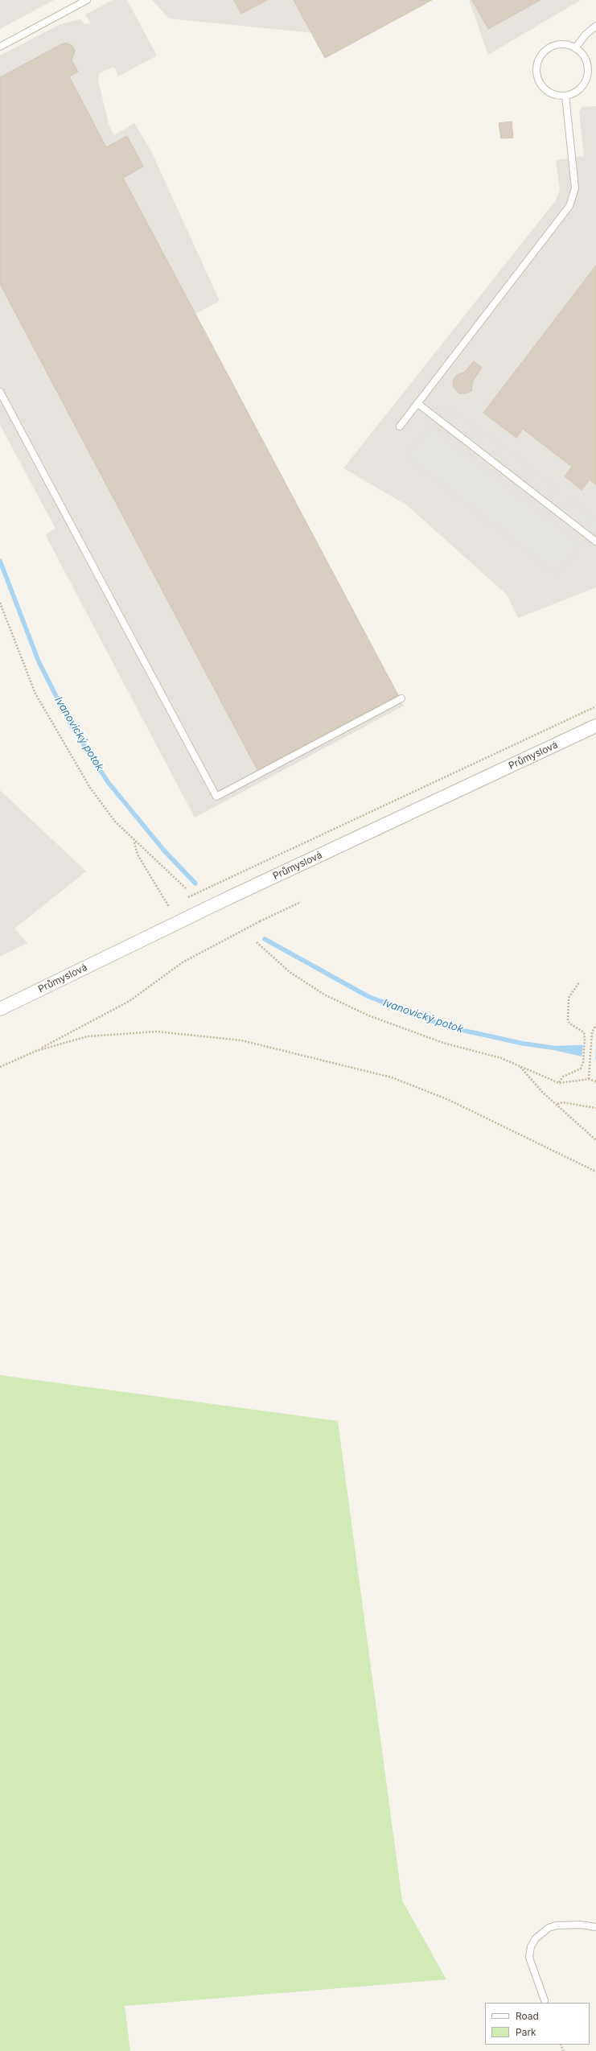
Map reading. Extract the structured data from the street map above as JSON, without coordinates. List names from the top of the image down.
{
  "streets": {
    "street": ["Průmyslová"]
  },
  "water": ["Ivanovický potok"],
  "legend": ["Road", "Park"]
}
